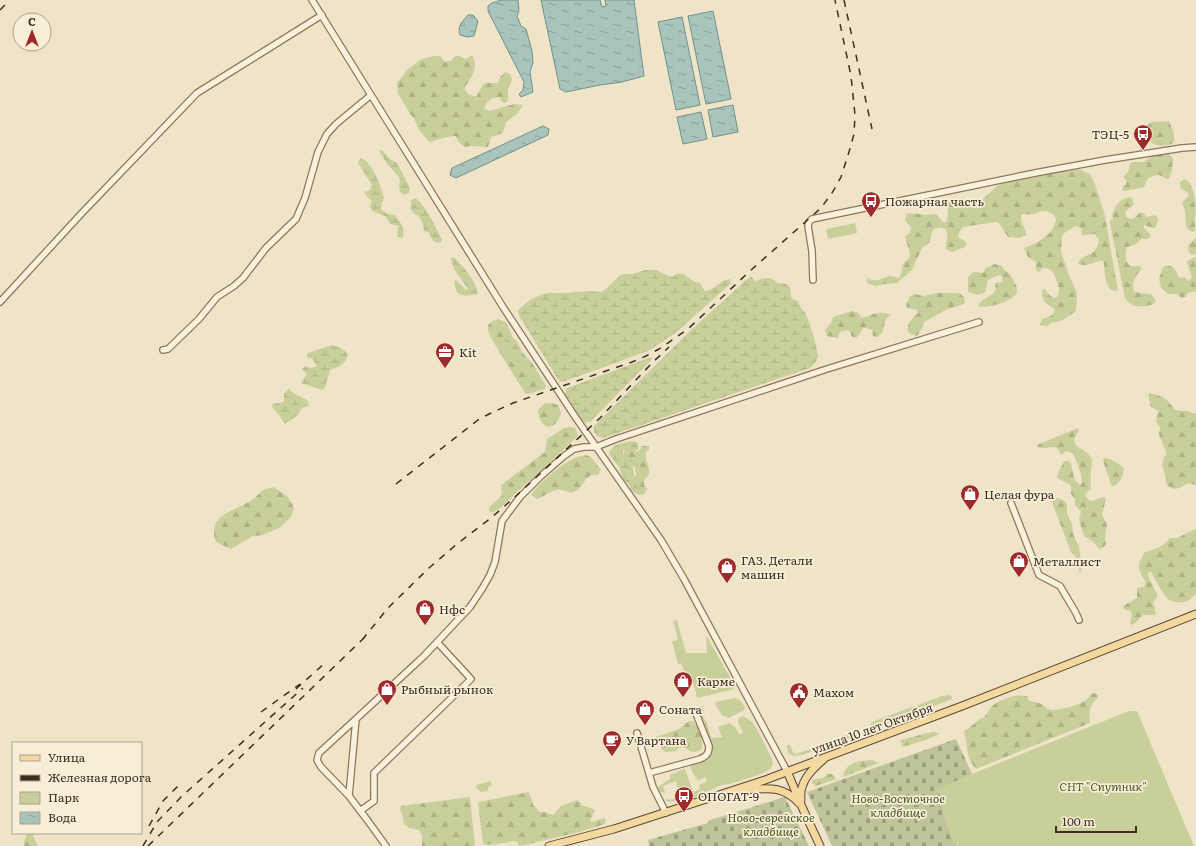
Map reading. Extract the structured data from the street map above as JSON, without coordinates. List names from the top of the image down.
{
  "streets": {
    "main road": ["улица 10 лет Октября"]
  },
  "parks": ["СНТ \"Спутник\"", "Ново-Восточное кладбище", "Ново-еврейское кладбище"],
  "places": {
    "bus stop": ["ТЭЦ-5", "Пожарная часть", "ОПОГАТ-9"],
    "office": ["Kit"],
    "shop": [
      "Целая фура",
      "Металлист",
      "ГАЗ. Детали машин",
      "Нфс",
      "Карме",
      "Рыбный рынок",
      "Соната"
    ],
    "public building": ["Махом"],
    "cafe": ["У Вартана"]
  },
  "legend": [
    "Улица",
    "Железная дорога",
    "Парк",
    "Вода"
  ],
  "scale_bar": "100 m",
  "north": "top"
}
